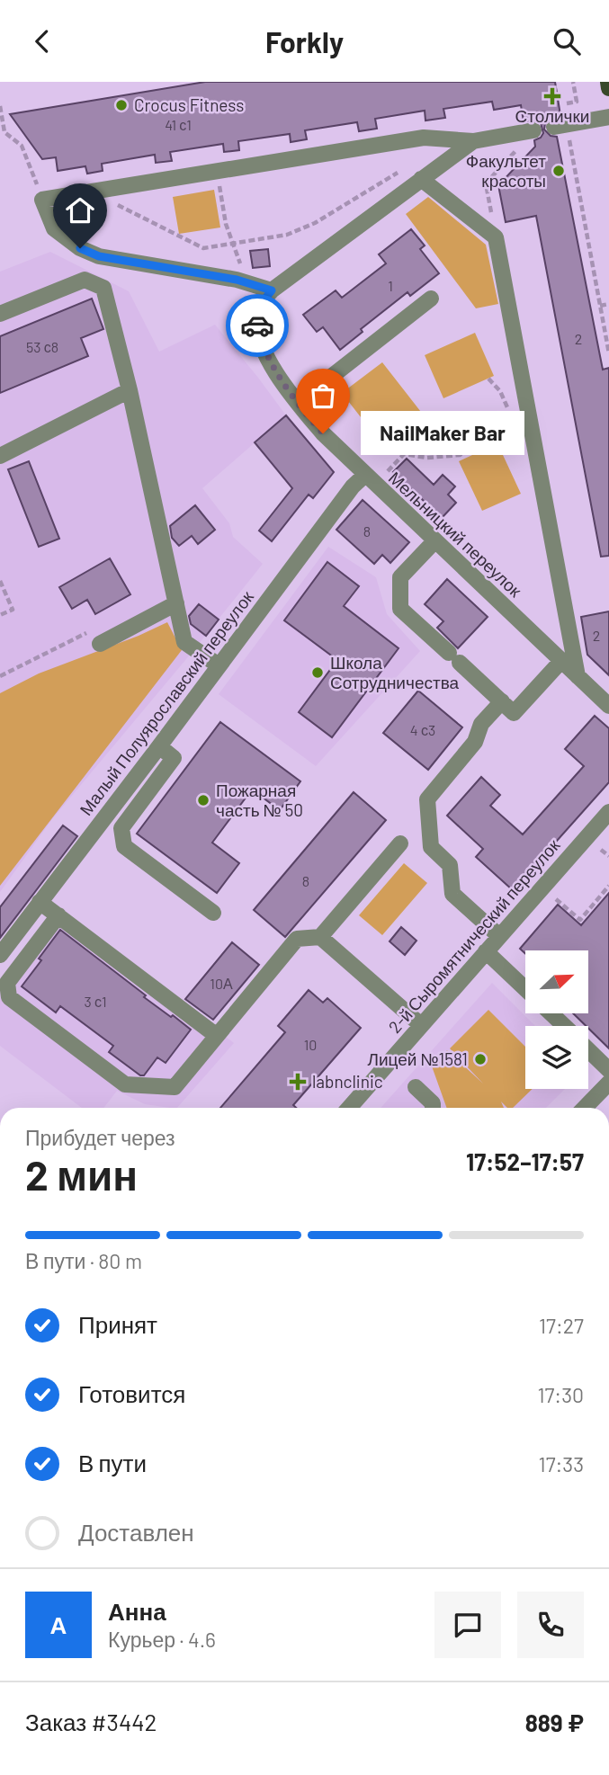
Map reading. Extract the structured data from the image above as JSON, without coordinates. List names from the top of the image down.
{
  "streets": {
    "street": ["Мельницкий переулок", "Малый Полуярославский переулок", "2-й Сыромятнический переулок"]
  },
  "crossings": [
    ["Мельницкий переулок", "Малый Полуярославский переулок"]
  ],
  "places": {
    "health": ["Столички", "labnclinic"],
    "other": [
      "Crocus Fitness",
      "Факультет красоты",
      "NailMaker Bar",
      "Школа Сотрудничества",
      "Пожарная часть № 50",
      "Лицей №1581"
    ]
  },
  "house_numbers": [
    "41 с1",
    "1",
    "2",
    "53 с8",
    "8",
    "2",
    "4 с3",
    "8",
    "10А",
    "3 с1",
    "10"
  ],
  "north": "top right",
  "page": {
    "header": "Forkly",
    "bubble": "NailMaker Bar",
    "heading": ["2 мин", "Прибудет через", "17:52–17:57"],
    "panel": [
      "Анна",
      "Курьер · 4.6",
      "Заказ #3442",
      "889 ₽"
    ],
    "bar": "В пути · 80 m",
    "list": [
      ["Принят", "17:27"],
      ["Готовится", "17:30"],
      ["В пути", "17:33"],
      "Доставлен"
    ],
    "round": "А"
  }
}
